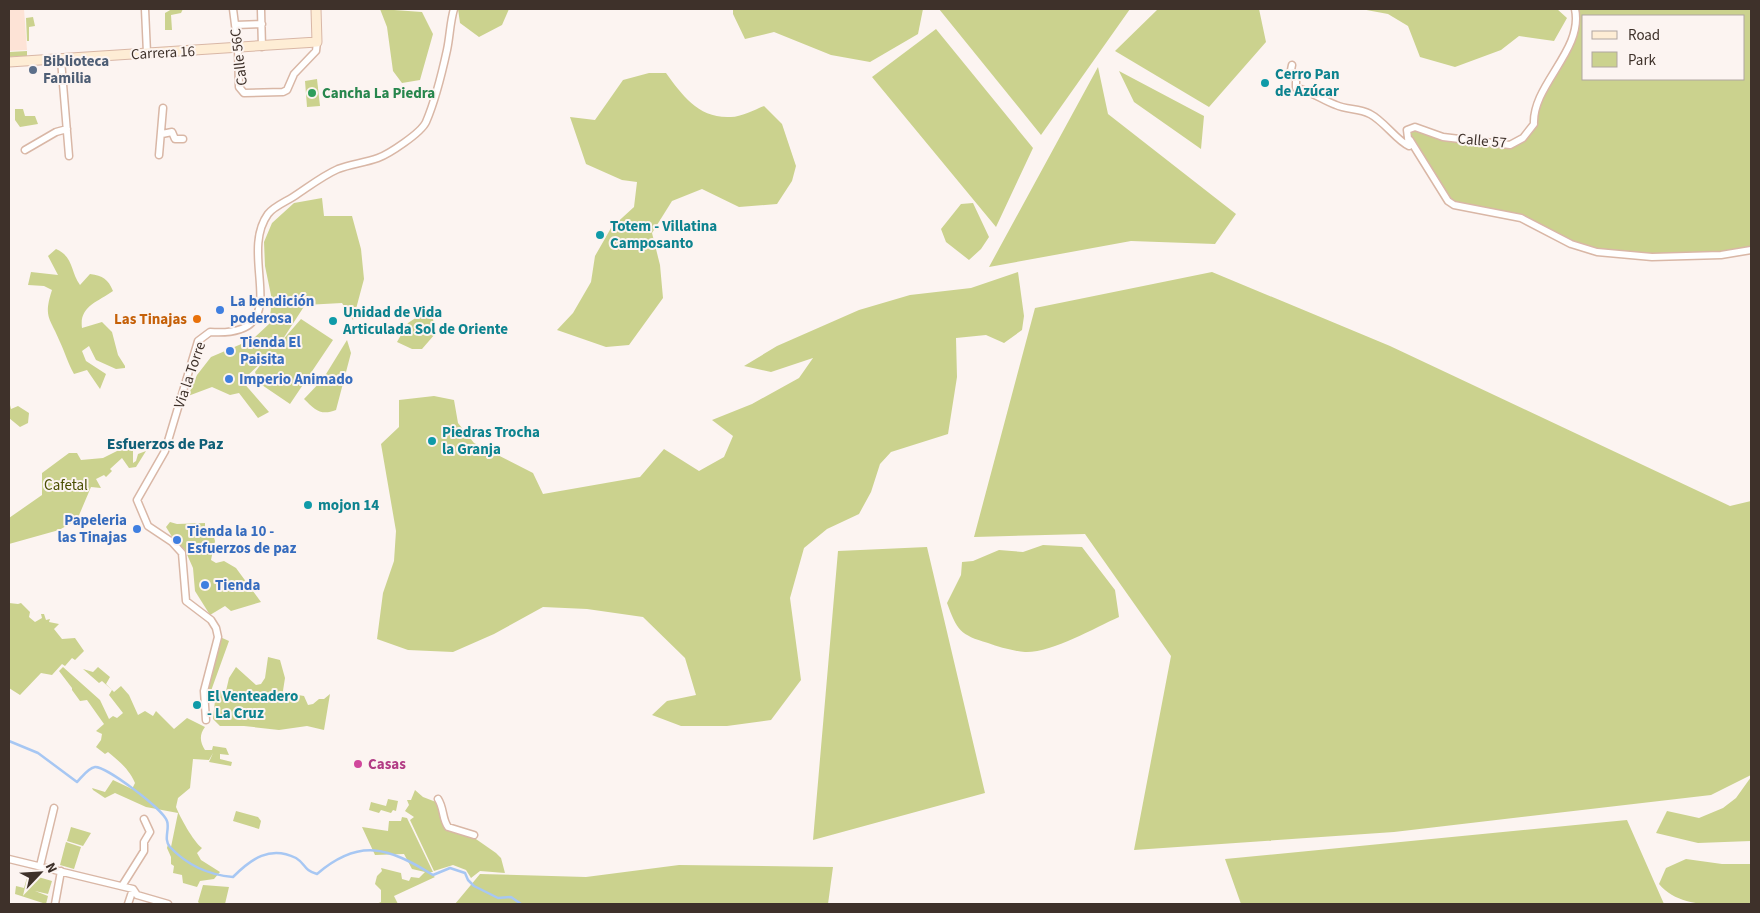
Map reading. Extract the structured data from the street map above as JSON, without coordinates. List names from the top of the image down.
{
  "streets": {
    "street": [
      "Carrera 16",
      "Calle 56C",
      "Calle 57",
      "Via la Torre"
    ]
  },
  "crossings": [
    ["Carrera 16", "Calle 56C"]
  ],
  "districts": ["Esfuerzos de Paz"],
  "parks": ["Cafetal"],
  "places": [
    "Biblioteca Familia",
    "Cerro Pan de Azúcar",
    "Cancha La Piedra",
    "Totem - Villatina Camposanto",
    "La bendición poderosa",
    "Las Tinajas",
    "Unidad de Vida Articulada Sol de Oriente",
    "Tienda El Paisita",
    "Imperio Animado",
    "Piedras Trocha la Granja",
    "mojon 14",
    "Papeleria las Tinajas",
    "Tienda la 10 - Esfuerzos de paz",
    "Tienda",
    "El Venteadero - La Cruz",
    "Casas"
  ],
  "legend": ["Road", "Park"],
  "north": "top right"
}
